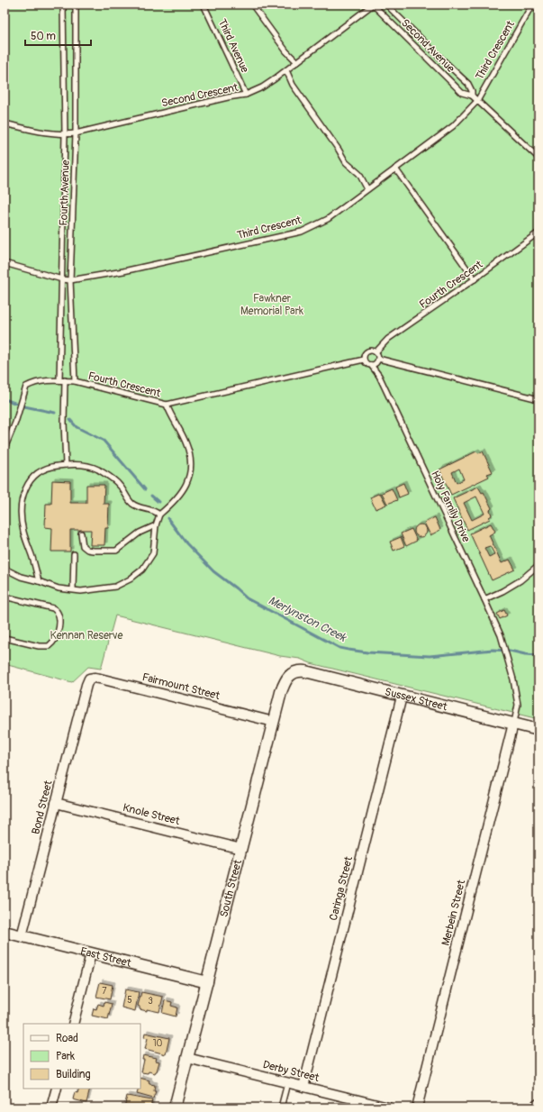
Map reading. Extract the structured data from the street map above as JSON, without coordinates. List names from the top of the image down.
{
  "streets": {
    "street": [
      "Fairmount Street",
      "Sussex Street",
      "Bond Street",
      "Knole Street",
      "South Street",
      "Caringa Street",
      "Merbein Street",
      "East Street",
      "Derby Street"
    ],
    "lane": [
      "Third Avenue",
      "Second Avenue",
      "Third Crescent",
      "Second Crescent",
      "Fourth Avenue",
      "Fourth Crescent",
      "Holy Family Drive"
    ]
  },
  "crossings": [
    ["Third Avenue", "Second Crescent"],
    ["Second Avenue", "Third Crescent"],
    ["Second Avenue", "Second Crescent"],
    ["Third Crescent", "Fourth Avenue"],
    ["Second Crescent", "Fourth Avenue"],
    ["Fourth Avenue", "Fourth Crescent"],
    ["Fourth Crescent", "Holy Family Drive"],
    ["Holy Family Drive", "Sussex Street"],
    ["Holy Family Drive", "Merbein Street"],
    ["Fairmount Street", "Bond Street"],
    ["Fairmount Street", "South Street"],
    ["Sussex Street", "South Street"],
    ["Sussex Street", "Caringa Street"],
    ["Sussex Street", "Merbein Street"],
    ["Bond Street", "Knole Street"],
    ["Bond Street", "East Street"],
    ["Knole Street", "South Street"],
    ["South Street", "East Street"],
    ["South Street", "Derby Street"],
    ["Caringa Street", "Derby Street"]
  ],
  "water": ["Merlynston Creek"],
  "parks": ["Fawkner Memorial Park", "Kennan Reserve"],
  "house_numbers": [
    "7",
    "5",
    "3",
    "10"
  ],
  "legend": ["Road", "Park", "Building"],
  "scale_bar": "50 m"
}
